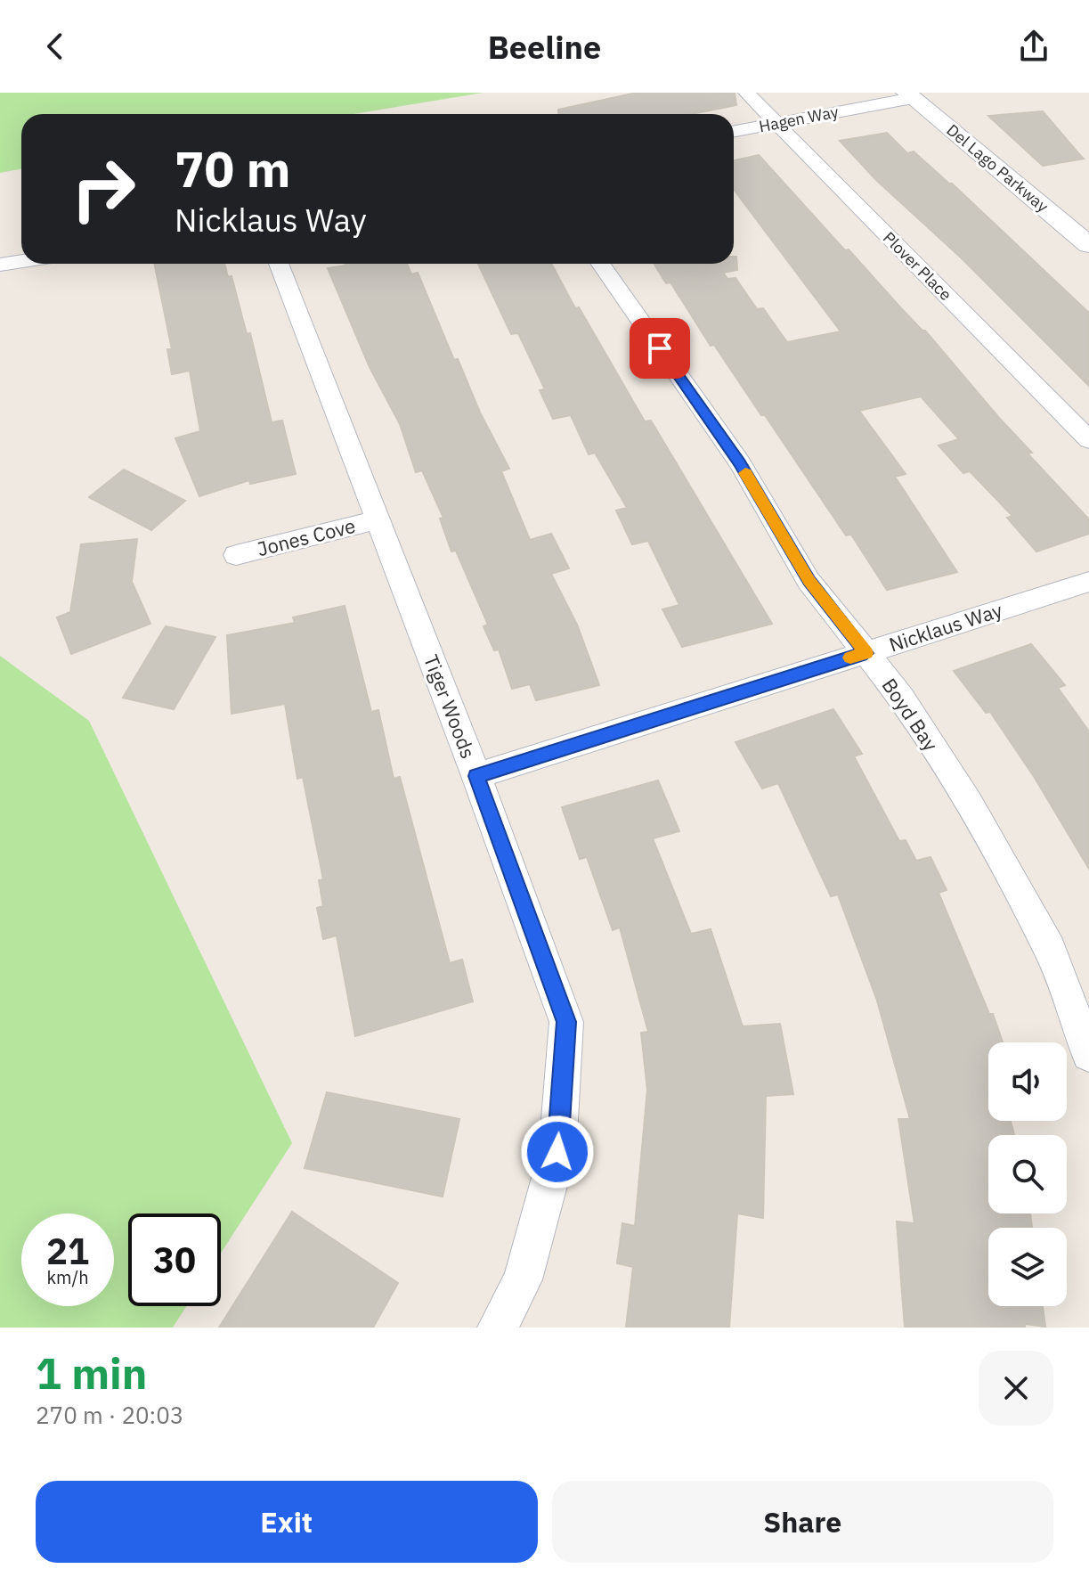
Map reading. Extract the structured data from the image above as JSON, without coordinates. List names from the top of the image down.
{
  "streets": {
    "street": [
      "Hagen Way",
      "Del Lago Parkway",
      "Plover Place",
      "Jones Cove",
      "Nicklaus Way",
      "Tiger Woods",
      "Boyd Bay"
    ]
  },
  "crossings": [
    ["Hagen Way", "Del Lago Parkway"],
    ["Hagen Way", "Plover Place"],
    ["Jones Cove", "Tiger Woods"],
    ["Nicklaus Way", "Tiger Woods"],
    ["Nicklaus Way", "Boyd Bay"]
  ],
  "page": {
    "header": "Beeline",
    "turn": ["70 m", "Nicklaus Way"],
    "speed": "21 km/h",
    "limit": "30",
    "heading": ["1 min", "270 m · 20:03"],
    "buttons": ["Exit", "Share"]
  }
}
